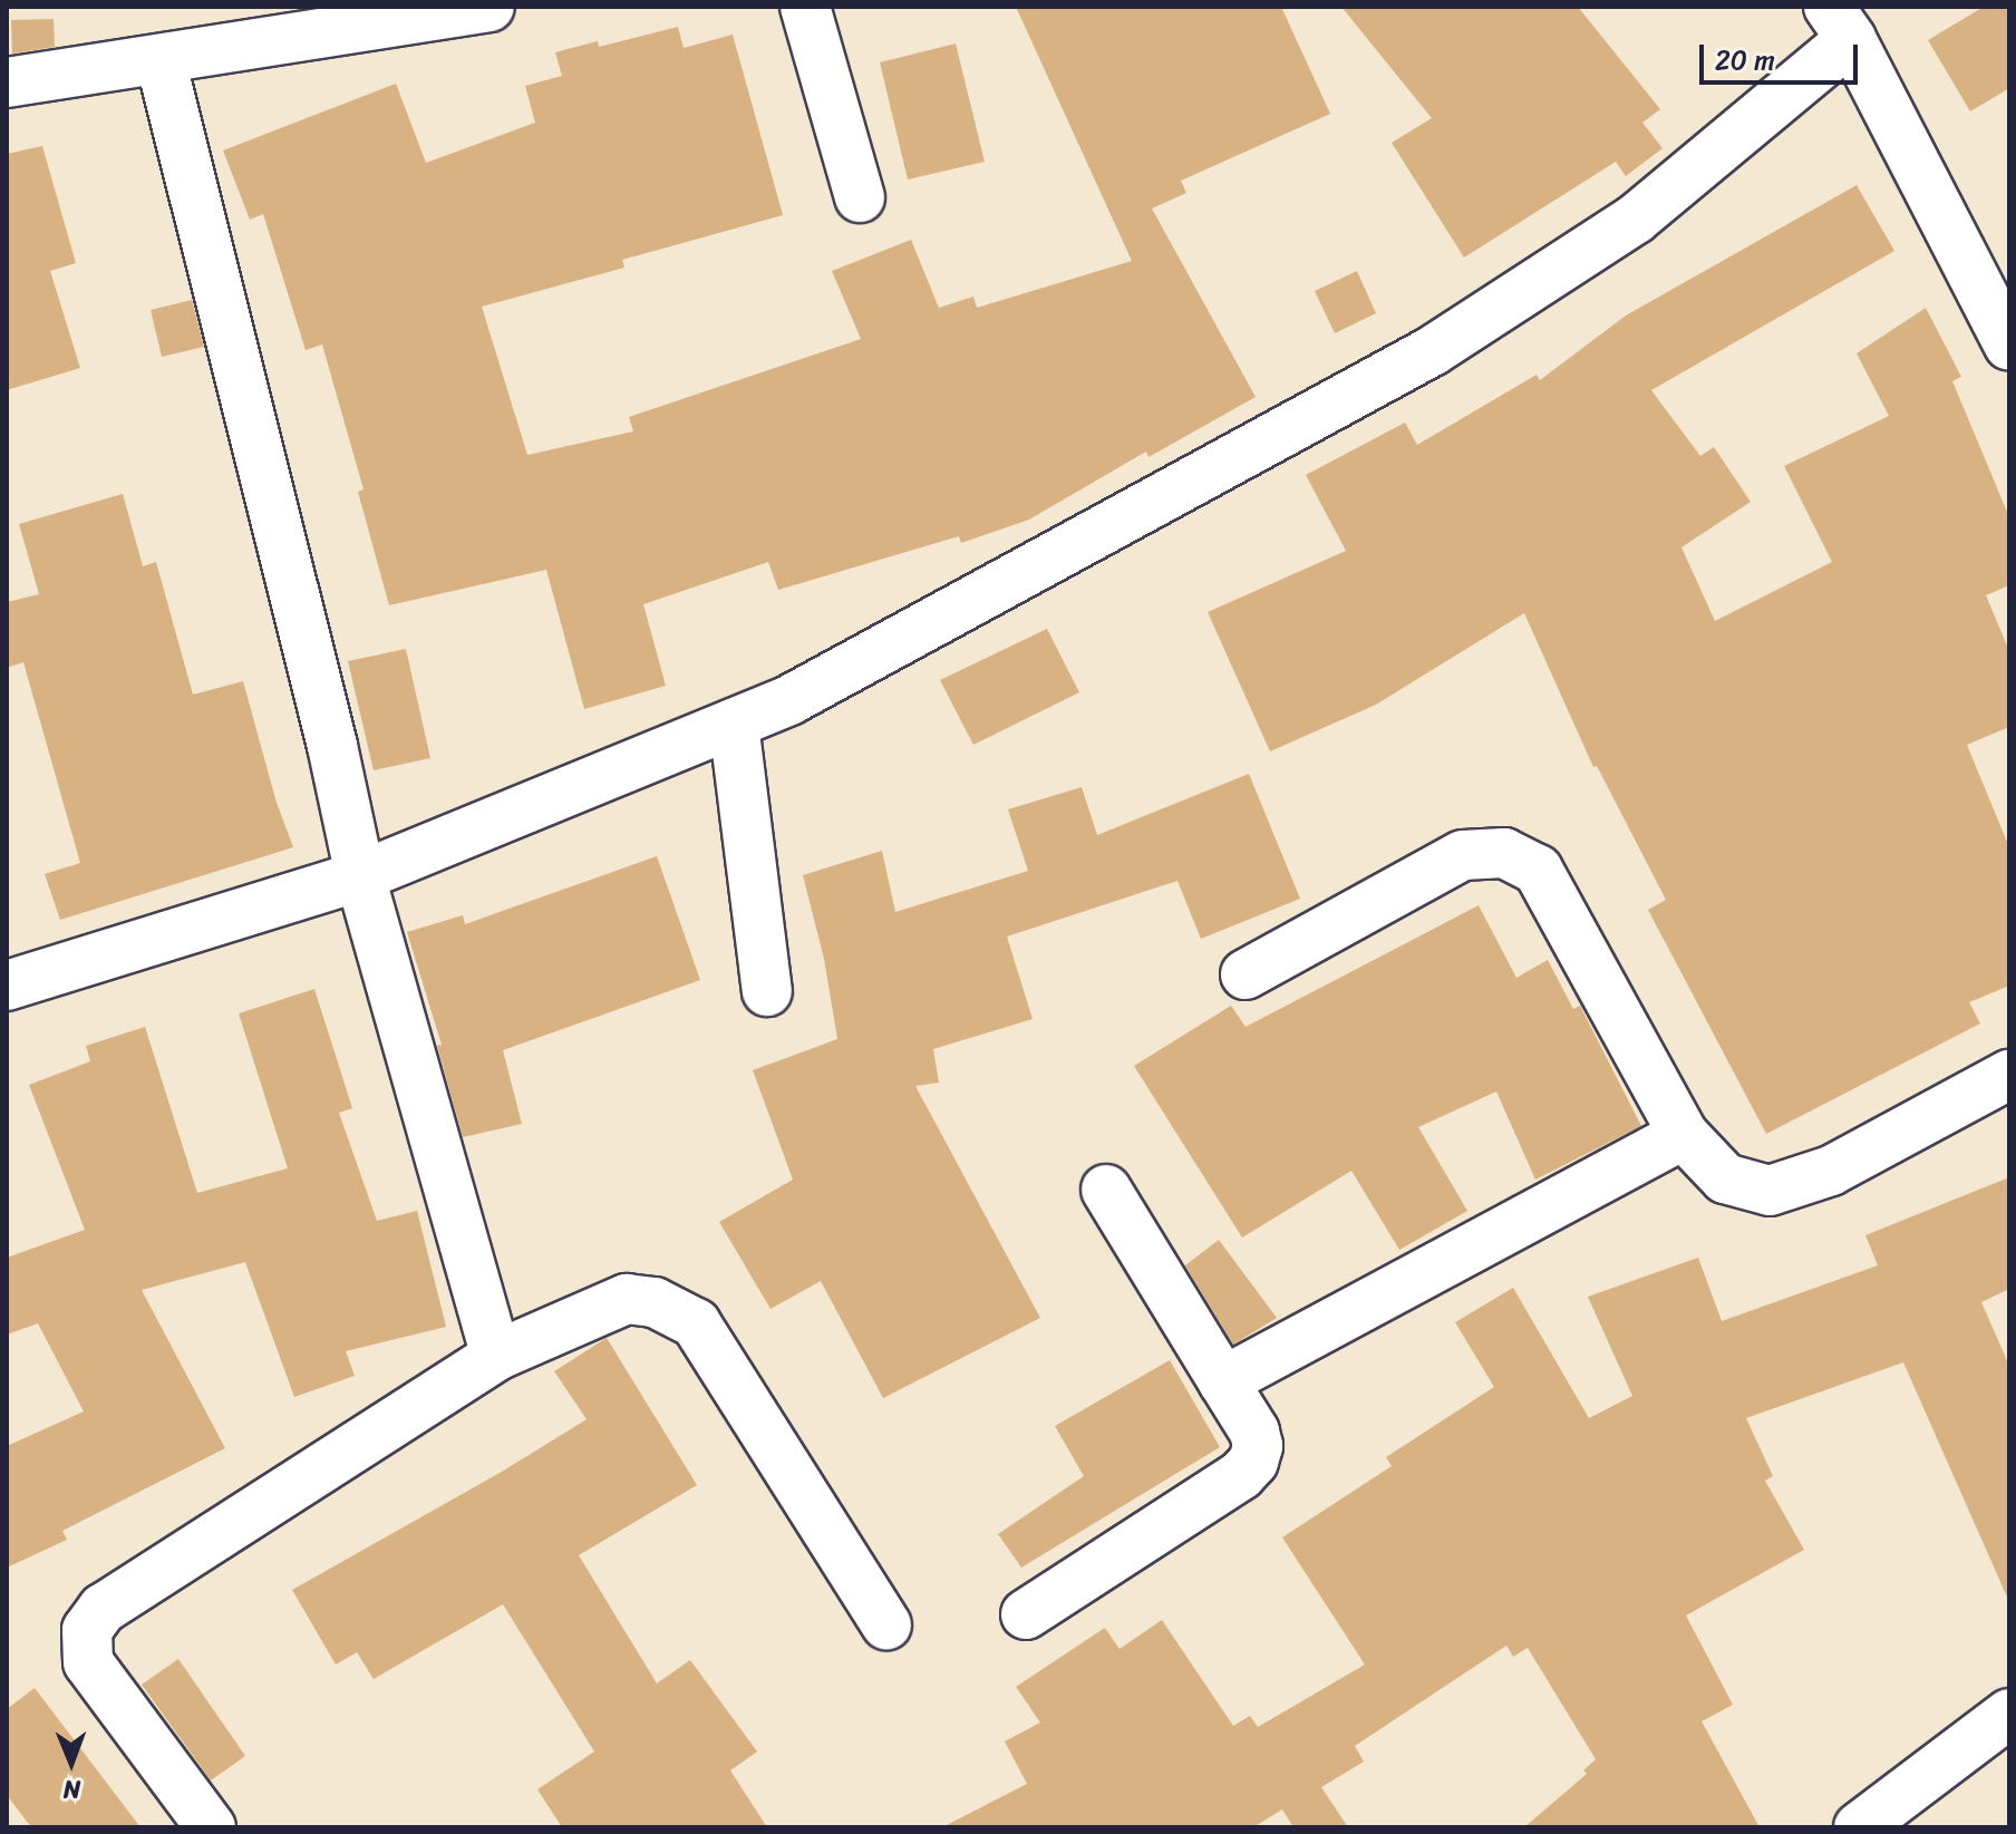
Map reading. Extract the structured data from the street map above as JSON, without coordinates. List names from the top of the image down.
{
  "scale_bar": "20 m",
  "north": "bottom"
}
